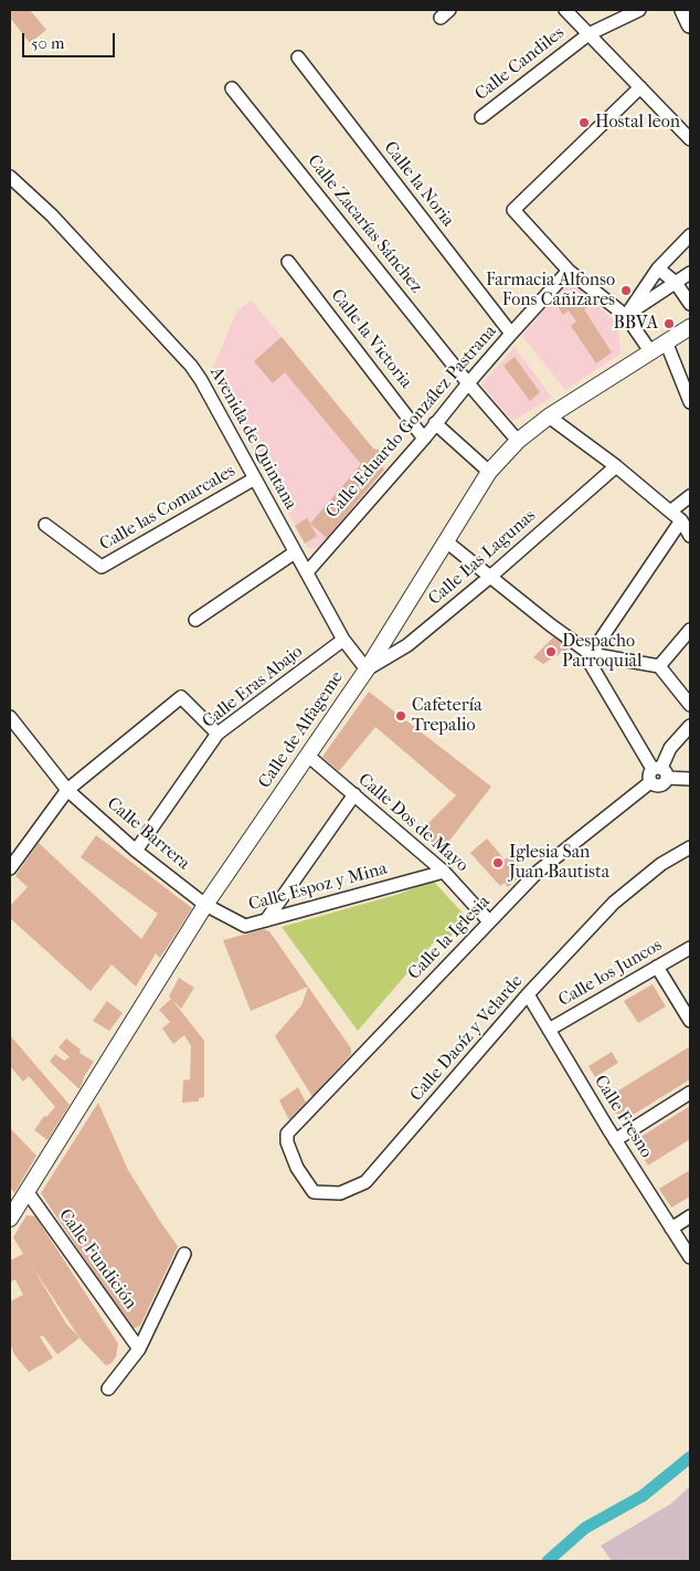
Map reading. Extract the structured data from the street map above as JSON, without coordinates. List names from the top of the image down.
{
  "streets": {
    "street": [
      "Calle Candiles",
      "Calle la Noria",
      "Calle Zacarías Sánchez",
      "Calle la Victoria",
      "Calle Eduardo González Pastrana",
      "Avenida de Quintana",
      "Calle las Comarcales",
      "Calle Las Lagunas",
      "Calle Eras Abajo",
      "Calle de Alfageme",
      "Calle Dos de Mayo",
      "Calle Barrera",
      "Calle Espoz y Mina",
      "Calle la Iglesia",
      "Calle los Juncos",
      "Calle Daoíz y Velarde",
      "Calle Fresno",
      "Calle Fundición"
    ]
  },
  "crossings": [
    ["Calle la Noria", "Calle Eduardo González Pastrana"],
    ["Calle Zacarías Sánchez", "Calle Eduardo González Pastrana"],
    ["Calle Zacarías Sánchez", "Calle de Alfageme"],
    ["Calle la Victoria", "Calle Eduardo González Pastrana"],
    ["Calle Eduardo González Pastrana", "Avenida de Quintana"],
    ["Avenida de Quintana", "Calle las Comarcales"],
    ["Avenida de Quintana", "Calle Las Lagunas"],
    ["Avenida de Quintana", "Calle Eras Abajo"],
    ["Avenida de Quintana", "Calle de Alfageme"],
    ["Calle Las Lagunas", "Calle de Alfageme"],
    ["Calle Eras Abajo", "Calle Barrera"],
    ["Calle de Alfageme", "Calle Dos de Mayo"],
    ["Calle de Alfageme", "Calle Barrera"],
    ["Calle de Alfageme", "Calle Espoz y Mina"],
    ["Calle de Alfageme", "Calle Fundición"],
    ["Calle Dos de Mayo", "Calle Espoz y Mina"],
    ["Calle Dos de Mayo", "Calle la Iglesia"],
    ["Calle Barrera", "Calle Espoz y Mina"],
    ["Calle la Iglesia", "Calle Daoíz y Velarde"],
    ["Calle los Juncos", "Calle Fresno"],
    ["Calle Daoíz y Velarde", "Calle Fresno"]
  ],
  "places": [
    "Hostal leon",
    "Farmacia Alfonso Fons Cañizares",
    "BBVA",
    "Despacho Parroquial",
    "Cafetería Trepalio",
    "Iglesia San Juan Bautista"
  ],
  "scale_bar": "50 m"
}
